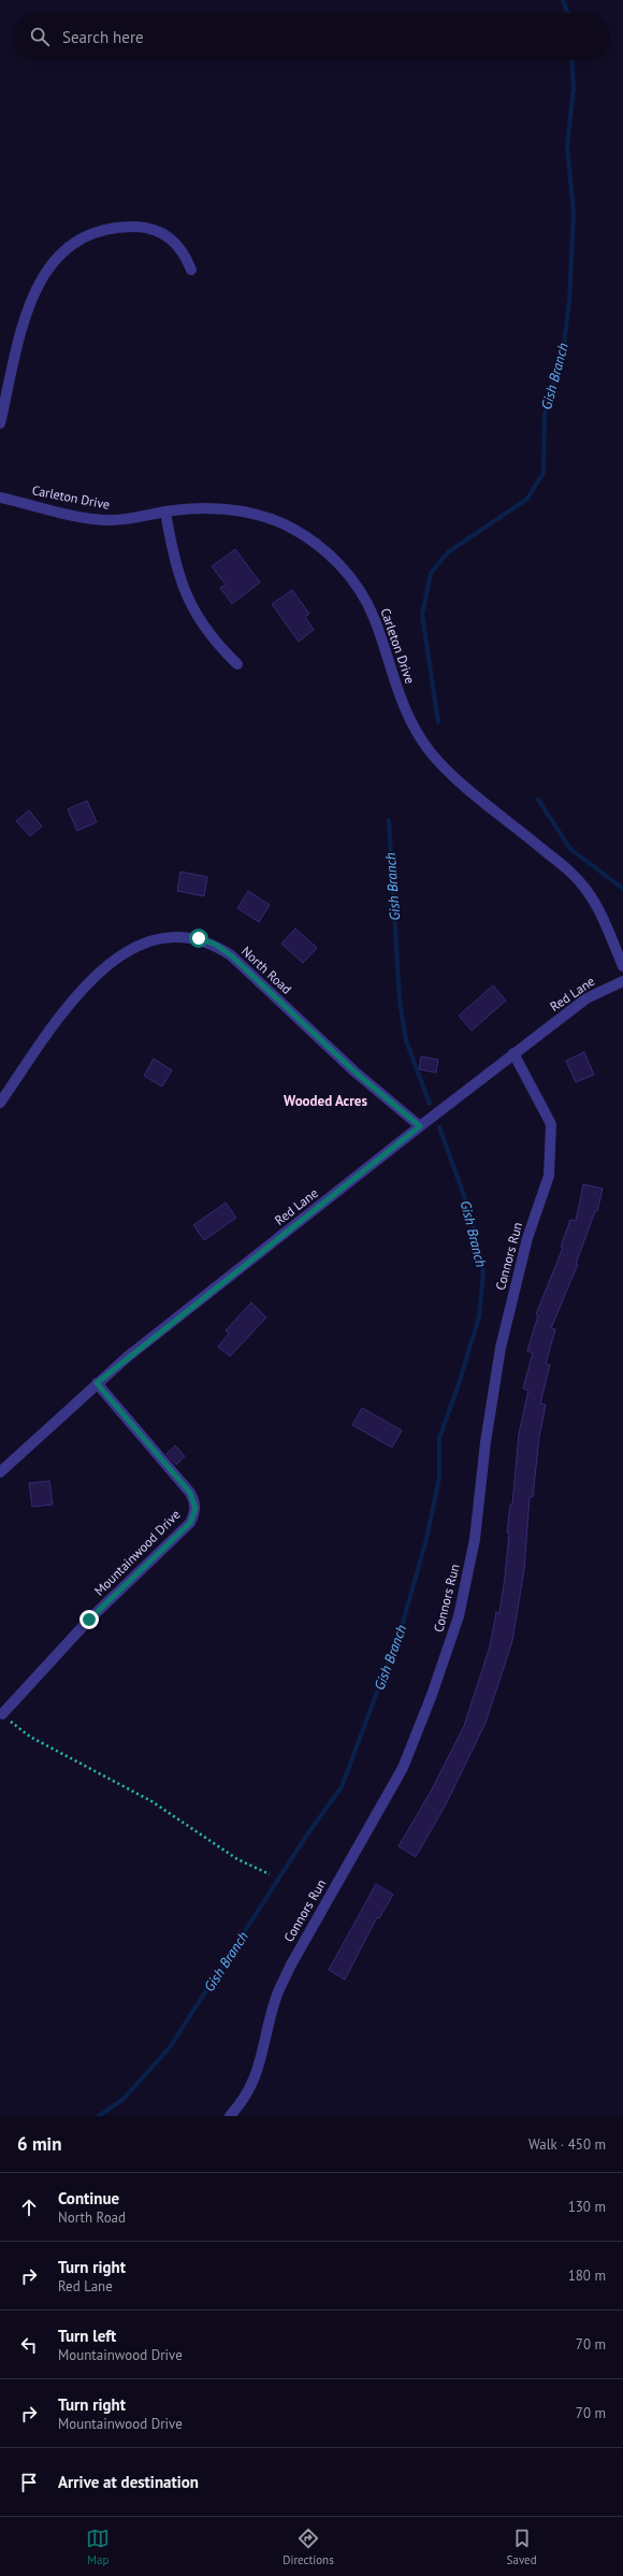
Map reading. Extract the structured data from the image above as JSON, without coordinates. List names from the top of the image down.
{
  "streets": {
    "street": [
      "Carleton Drive",
      "North Road",
      "Red Lane",
      "Connors Run",
      "Mountainwood Drive"
    ]
  },
  "crossings": [
    ["North Road", "Red Lane"],
    ["Red Lane", "Connors Run"],
    ["Red Lane", "Mountainwood Drive"]
  ],
  "districts": ["Wooded Acres"],
  "water": ["Gish Branch"],
  "page": {
    "search": "Search here",
    "heading": ["6 min", "Walk · 450 m"],
    "list": [
      ["Continue", "North Road", "130 m"],
      ["Turn right", "Red Lane", "180 m"],
      ["Turn left", "Mountainwood Drive", "70 m"],
      ["Turn right", "Mountainwood Drive", "70 m"],
      "Arrive at destination"
    ],
    "nav": ["Map", "Directions", "Saved"]
  }
}
